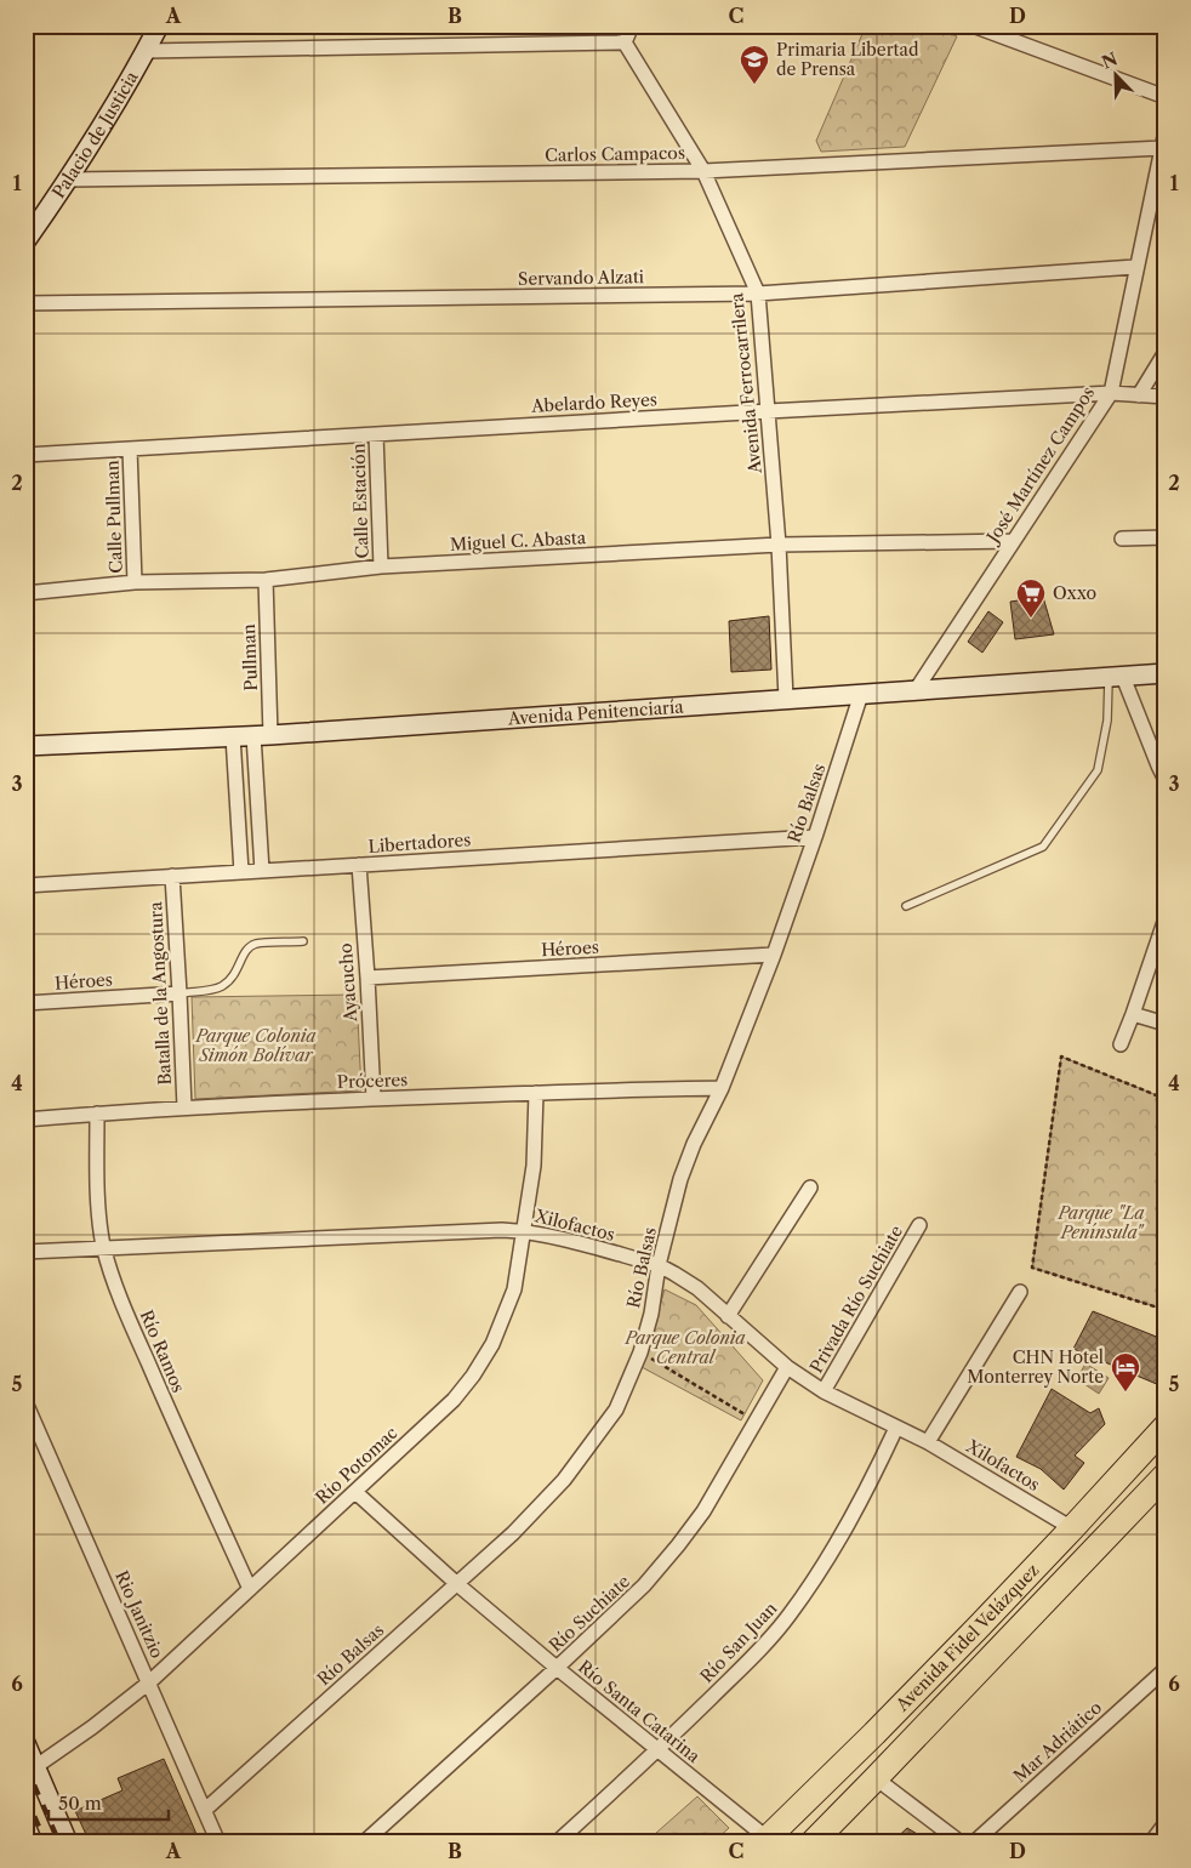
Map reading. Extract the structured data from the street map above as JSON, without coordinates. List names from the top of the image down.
{
  "streets": {
    "highway": ["Avenida Fidel Velázquez"],
    "street": [
      "Palacio de Justicia",
      "Carlos Campacos",
      "Servando Alzati",
      "Avenida Ferrocarrilera",
      "Abelardo Reyes",
      "José Martínez Campos",
      "Calle Estación",
      "Calle Pullman",
      "Miguel C. Abasta",
      "Pullman",
      "Avenida Penitenciaría",
      "Río Balsas",
      "Libertadores",
      "Héroes",
      "Ayacucho",
      "Batalla de la Angostura",
      "Próceres",
      "Xilofactos",
      "Privada Río Suchiate",
      "Río Ramos",
      "Río Potomac",
      "Río Suchiate",
      "Rio Janitzio",
      "Río San Juan",
      "Río Santa Catarina",
      "Mar Adriático"
    ]
  },
  "crossings": [
    ["Palacio de Justicia", "Carlos Campacos"],
    ["Carlos Campacos", "Avenida Ferrocarrilera"],
    ["Carlos Campacos", "José Martínez Campos"],
    ["Servando Alzati", "Avenida Ferrocarrilera"],
    ["Servando Alzati", "José Martínez Campos"],
    ["Avenida Ferrocarrilera", "Abelardo Reyes"],
    ["Avenida Ferrocarrilera", "Miguel C. Abasta"],
    ["Avenida Ferrocarrilera", "Avenida Penitenciaría"],
    ["Abelardo Reyes", "José Martínez Campos"],
    ["Abelardo Reyes", "Calle Estación"],
    ["Abelardo Reyes", "Calle Pullman"],
    ["José Martínez Campos", "Miguel C. Abasta"],
    ["José Martínez Campos", "Avenida Penitenciaría"],
    ["Calle Estación", "Miguel C. Abasta"],
    ["Calle Pullman", "Miguel C. Abasta"],
    ["Miguel C. Abasta", "Pullman"],
    ["Pullman", "Avenida Penitenciaría"],
    ["Pullman", "Libertadores"],
    ["Avenida Penitenciaría", "Río Balsas"],
    ["Río Balsas", "Libertadores"],
    ["Río Balsas", "Héroes"],
    ["Río Balsas", "Próceres"],
    ["Río Balsas", "Xilofactos"],
    ["Río Balsas", "Rio Janitzio"],
    ["Río Balsas", "Río Santa Catarina"],
    ["Libertadores", "Ayacucho"],
    ["Libertadores", "Batalla de la Angostura"],
    ["Héroes", "Ayacucho"],
    ["Héroes", "Batalla de la Angostura"],
    ["Ayacucho", "Próceres"],
    ["Batalla de la Angostura", "Próceres"],
    ["Próceres", "Río Ramos"],
    ["Próceres", "Río Potomac"],
    ["Xilofactos", "Privada Río Suchiate"],
    ["Xilofactos", "Río Ramos"],
    ["Xilofactos", "Río Potomac"],
    ["Xilofactos", "Río Suchiate"],
    ["Xilofactos", "Avenida Fidel Velázquez"],
    ["Xilofactos", "Río San Juan"],
    ["Río Ramos", "Río Potomac"],
    ["Río Potomac", "Rio Janitzio"],
    ["Río Potomac", "Río Santa Catarina"],
    ["Río Suchiate", "Río Santa Catarina"],
    ["Avenida Fidel Velázquez", "Río Santa Catarina"],
    ["Río San Juan", "Río Santa Catarina"]
  ],
  "parks": ["Parque Colonia Simón Bolívar", "Parque \"La Península\"", "Parque Colonia Central"],
  "places": {
    "school or university": ["Primaria Libertad de Prensa"],
    "supermarket": ["Oxxo"],
    "hotel": ["CHN Hotel Monterrey Norte"]
  },
  "scale_bar": "50 m",
  "north": "top left",
  "grid": {
    "columns": [
      "A",
      "B",
      "C",
      "D"
    ],
    "rows": [
      "1",
      "2",
      "3",
      "4",
      "5",
      "6"
    ]
  }
}
